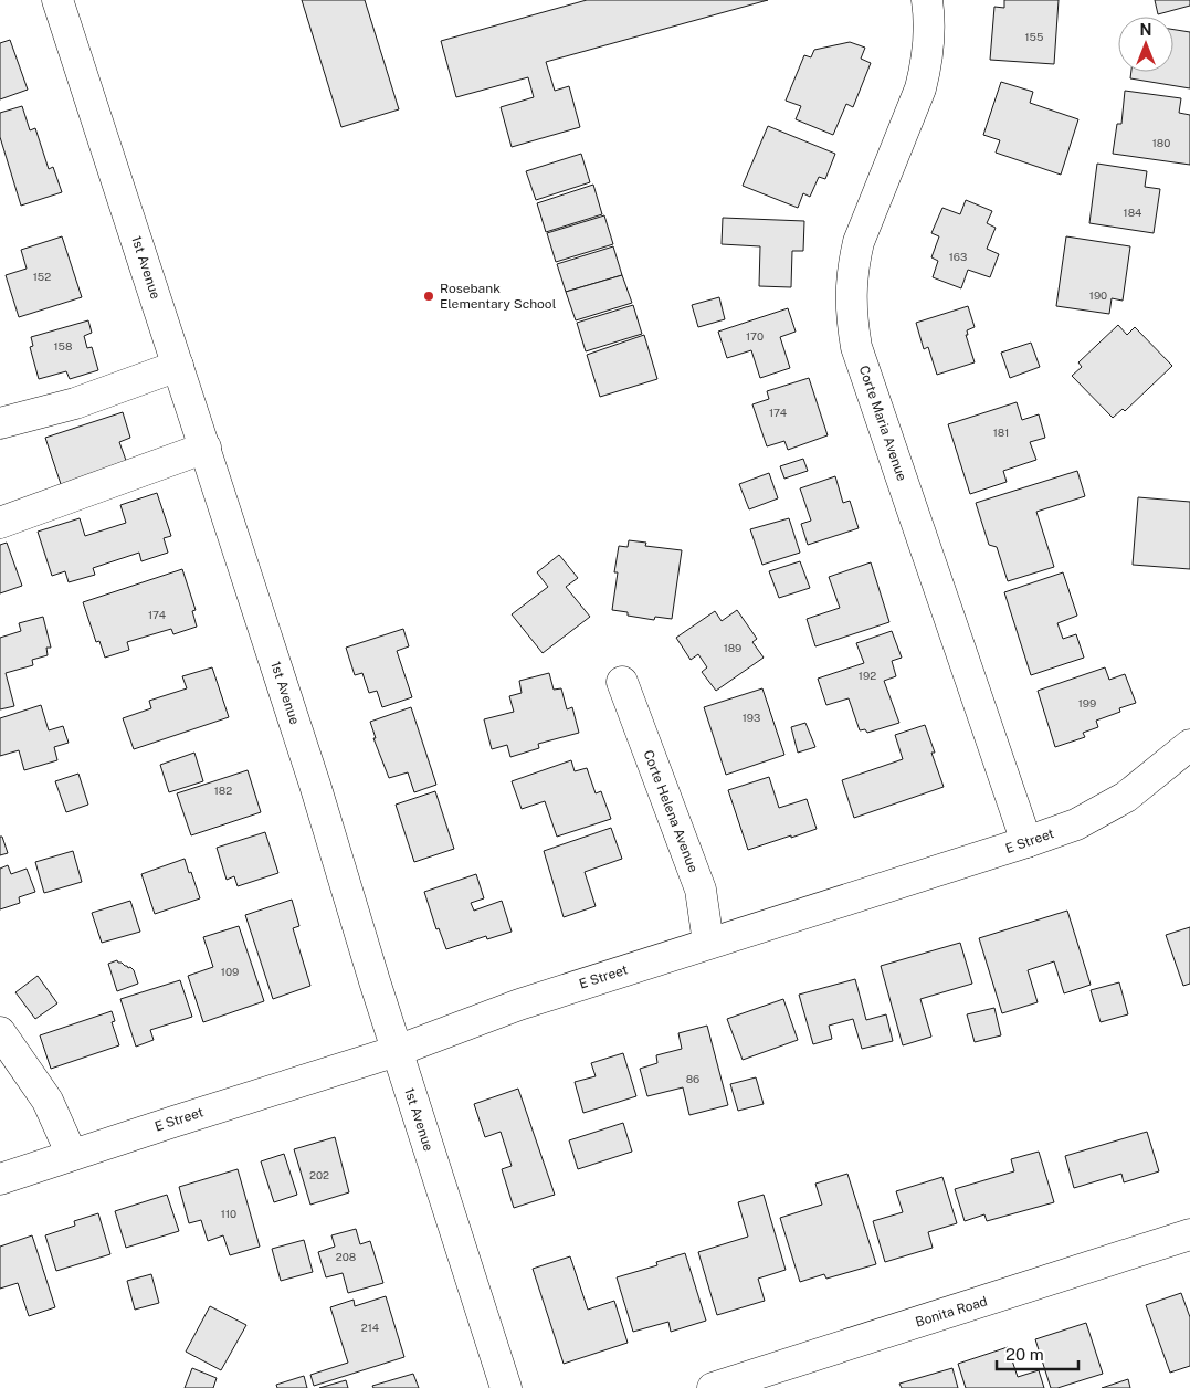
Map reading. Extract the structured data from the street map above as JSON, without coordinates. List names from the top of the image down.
{
  "streets": {
    "street": [
      "1st Avenue",
      "Corte Maria Avenue",
      "Corte Helena Avenue",
      "E Street",
      "Bonita Road"
    ]
  },
  "crossings": [
    ["1st Avenue", "E Street"],
    ["Corte Maria Avenue", "E Street"],
    ["Corte Helena Avenue", "E Street"]
  ],
  "places": ["Rosebank Elementary School"],
  "house_numbers": [
    "155",
    "180",
    "184",
    "163",
    "152",
    "190",
    "170",
    "158",
    "174",
    "181",
    "174",
    "189",
    "192",
    "199",
    "193",
    "182",
    "109",
    "86",
    "202",
    "110",
    "208",
    "214"
  ],
  "scale_bar": "20 m",
  "north": "top"
}
